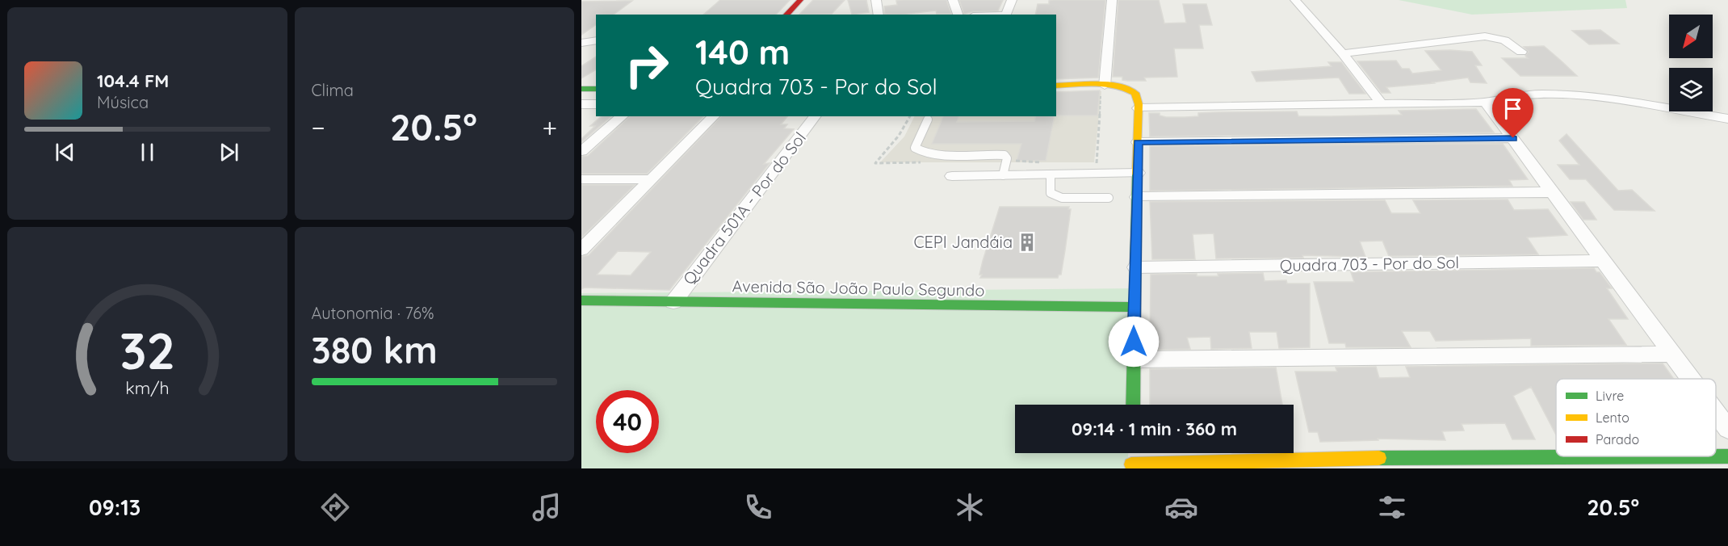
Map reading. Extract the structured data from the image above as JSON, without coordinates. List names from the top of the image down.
{
  "streets": {
    "street": ["Quadra 501A - Por do Sol", "Quadra 703 - Por do Sol", "Avenida São João Paulo Segundo"]
  },
  "crossings": [
    ["Quadra 501A - Por do Sol", "Avenida São João Paulo Segundo"]
  ],
  "places": {
    "building": ["CEPI Jandáia"]
  },
  "legend": ["Livre", "Lento", "Parado"],
  "north": "bottom left",
  "page": {
    "tile": [
      "Clima",
      ["Autonomia · 76%", "380 km"]
    ],
    "turn": ["140 m", "Quadra 703 - Por do Sol"],
    "song": ["104.4 FM", "Música"],
    "heat": ["−", "20.5°", "+"],
    "limit": "40",
    "trip": "09:14 · 1 min · 360 m",
    "tabs": ["09:13", "20.5°"],
    "gauge": ["32", "km/h"]
  }
}
